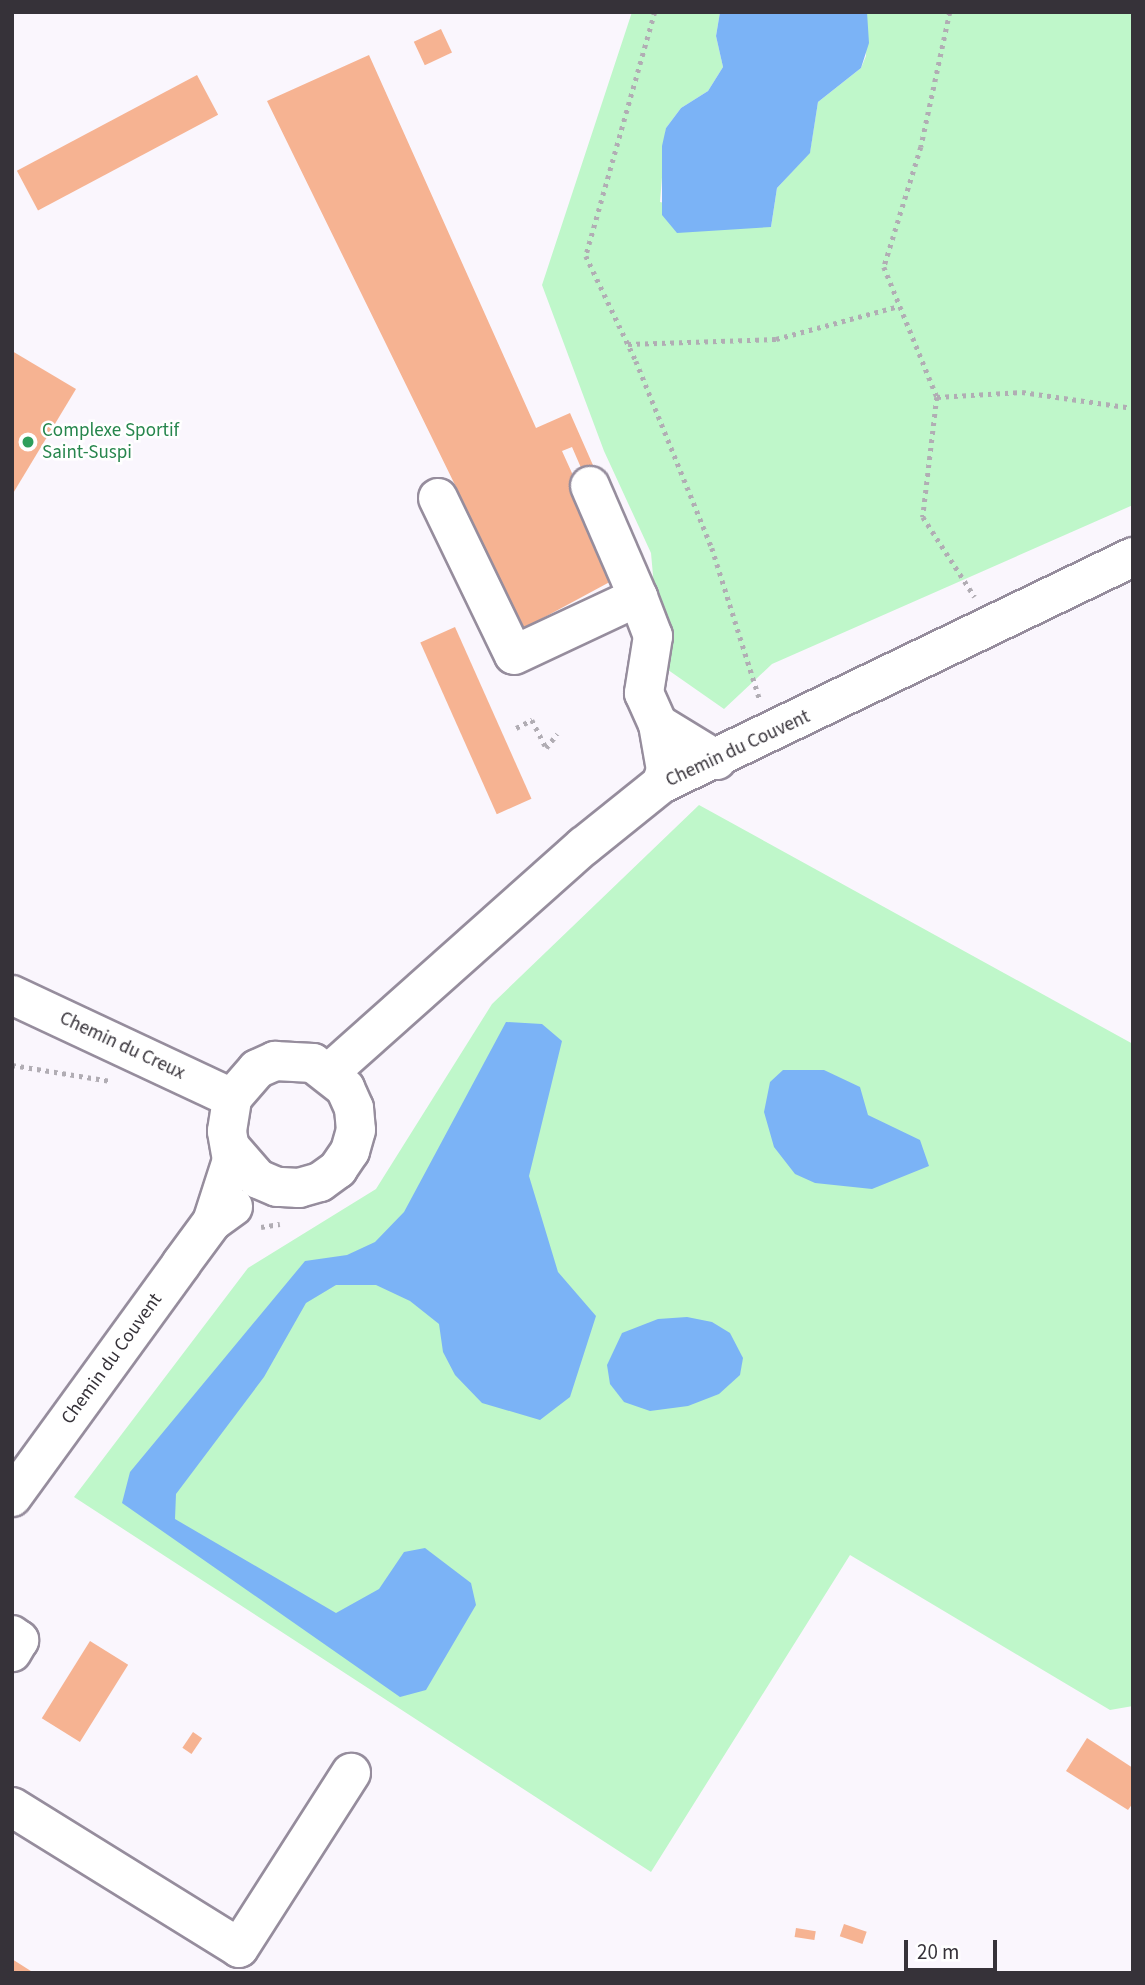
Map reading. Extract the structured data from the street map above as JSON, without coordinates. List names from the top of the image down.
{
  "streets": {
    "street": ["Chemin du Couvent", "Chemin du Creux"]
  },
  "crossings": [
    ["Chemin du Couvent", "Chemin du Creux"]
  ],
  "places": ["Complexe Sportif Saint-Suspi"],
  "scale_bar": "20 m"
}
